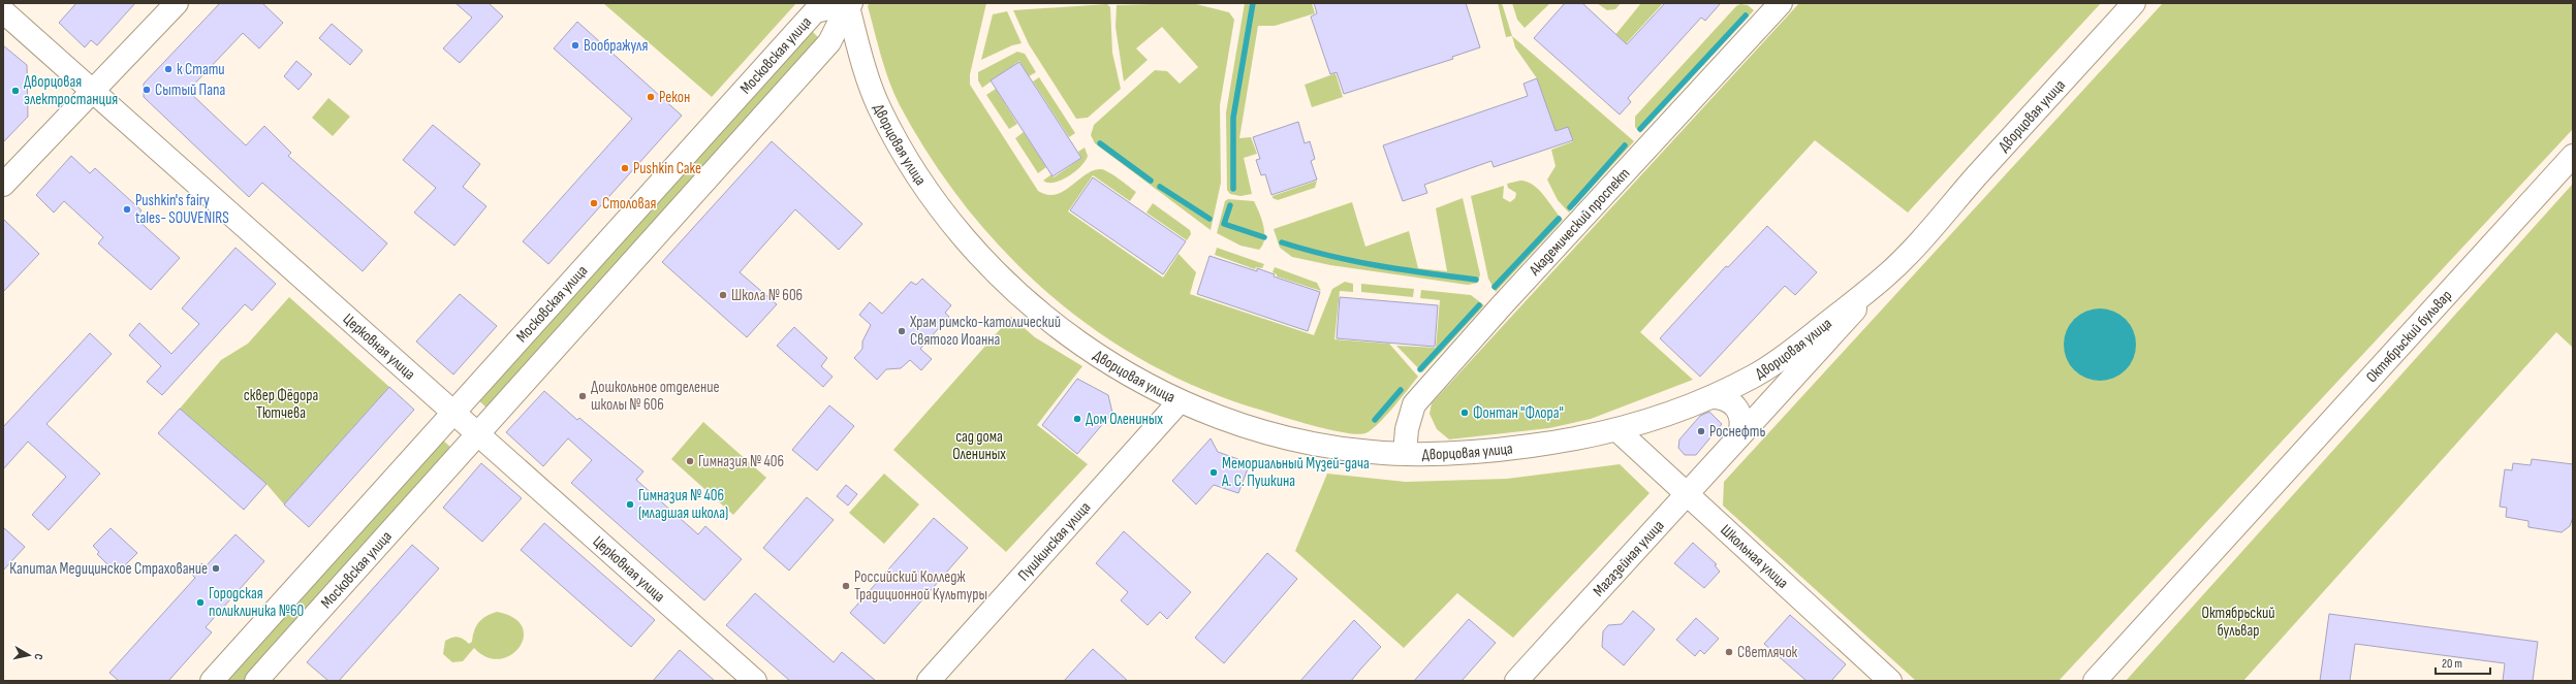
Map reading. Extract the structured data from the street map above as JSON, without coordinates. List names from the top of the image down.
{
  "streets": {
    "street": [
      "Московская улица",
      "Дворцовая улица",
      "Академический проспект",
      "Октябрьский бульвар",
      "Церковная улица",
      "Пушкинская улица",
      "Школьная улица",
      "Магазейная улица"
    ]
  },
  "crossings": [
    ["Московская улица", "Дворцовая улица"],
    ["Московская улица", "Церковная улица"],
    ["Дворцовая улица", "Академический проспект"],
    ["Дворцовая улица", "Пушкинская улица"],
    ["Дворцовая улица", "Школьная улица"],
    ["Дворцовая улица", "Магазейная улица"],
    ["Школьная улица", "Магазейная улица"]
  ],
  "parks": ["сквер Фёдора Тютчева", "сад дома Олениных", "Октябрьский бульвар"],
  "places": [
    "Воображуля",
    "к Стати",
    "Сытый Папа",
    "Дворцовая электростанция",
    "Рекон",
    "Pushkin Cake",
    "Столовая",
    "Pushkin's fairy tales- SOUVENIRS",
    "Школа № 606",
    "Храм римско-католический Святого Иоанна",
    "Дошкольное отделение школы № 606",
    "Фонтан \"Флора\"",
    "Дом Олениных",
    "Роснефть",
    "Гимназия № 406",
    "Мемориальный Музей-дача А. С. Пушкина",
    "Гимназия № 406 (младшая школа)",
    "Капитал Медицинское Страхование",
    "Российский Колледж Традиционной Культуры",
    "Городская поликлиника №60",
    "Светлячок"
  ],
  "scale_bar": "20 m",
  "north": "right"
}
